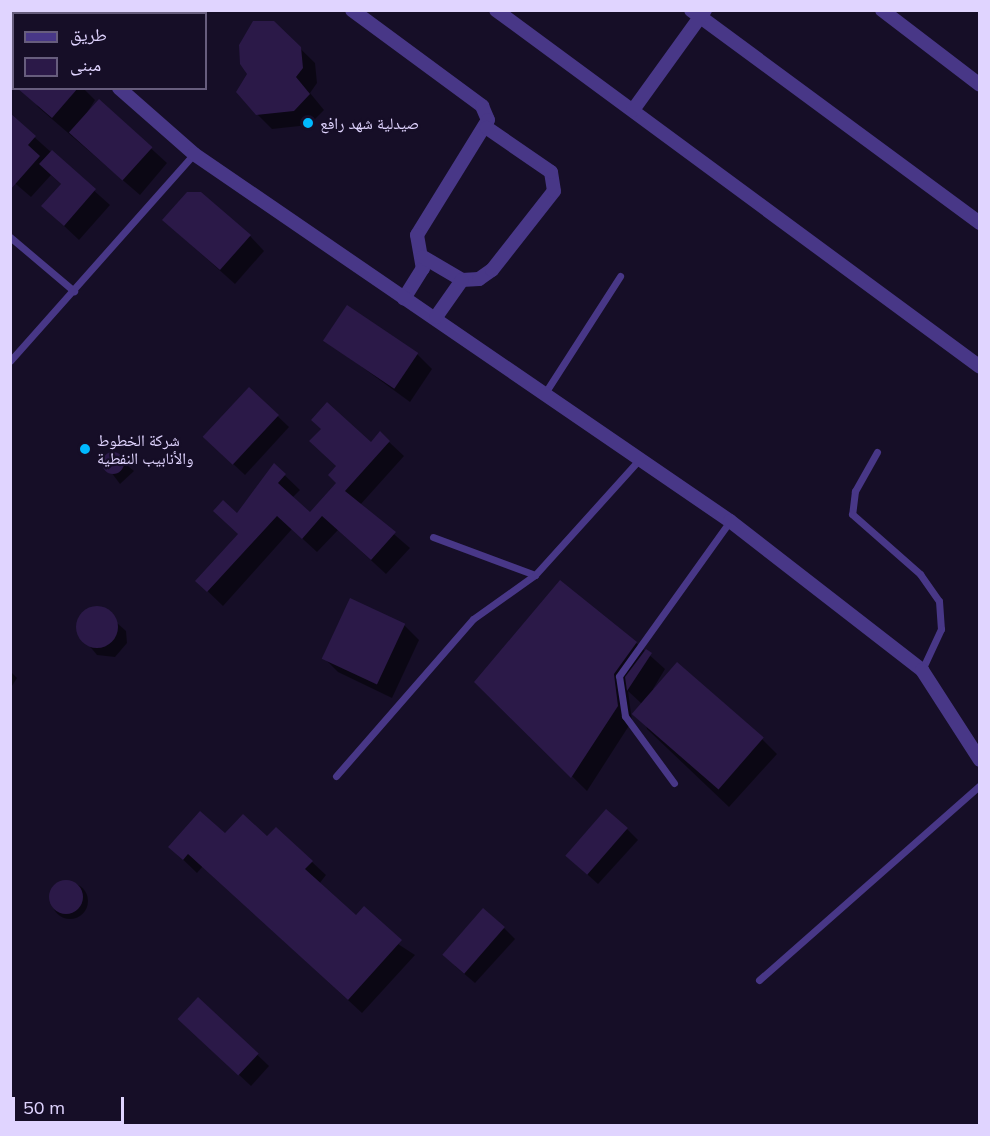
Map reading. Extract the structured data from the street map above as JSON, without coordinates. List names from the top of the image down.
{
  "places": ["صيدلية شهد رافع", "شركة الخطوط والأنابيب النفطية"],
  "legend": ["طريق", "مبنى"],
  "scale_bar": "50 m"
}
